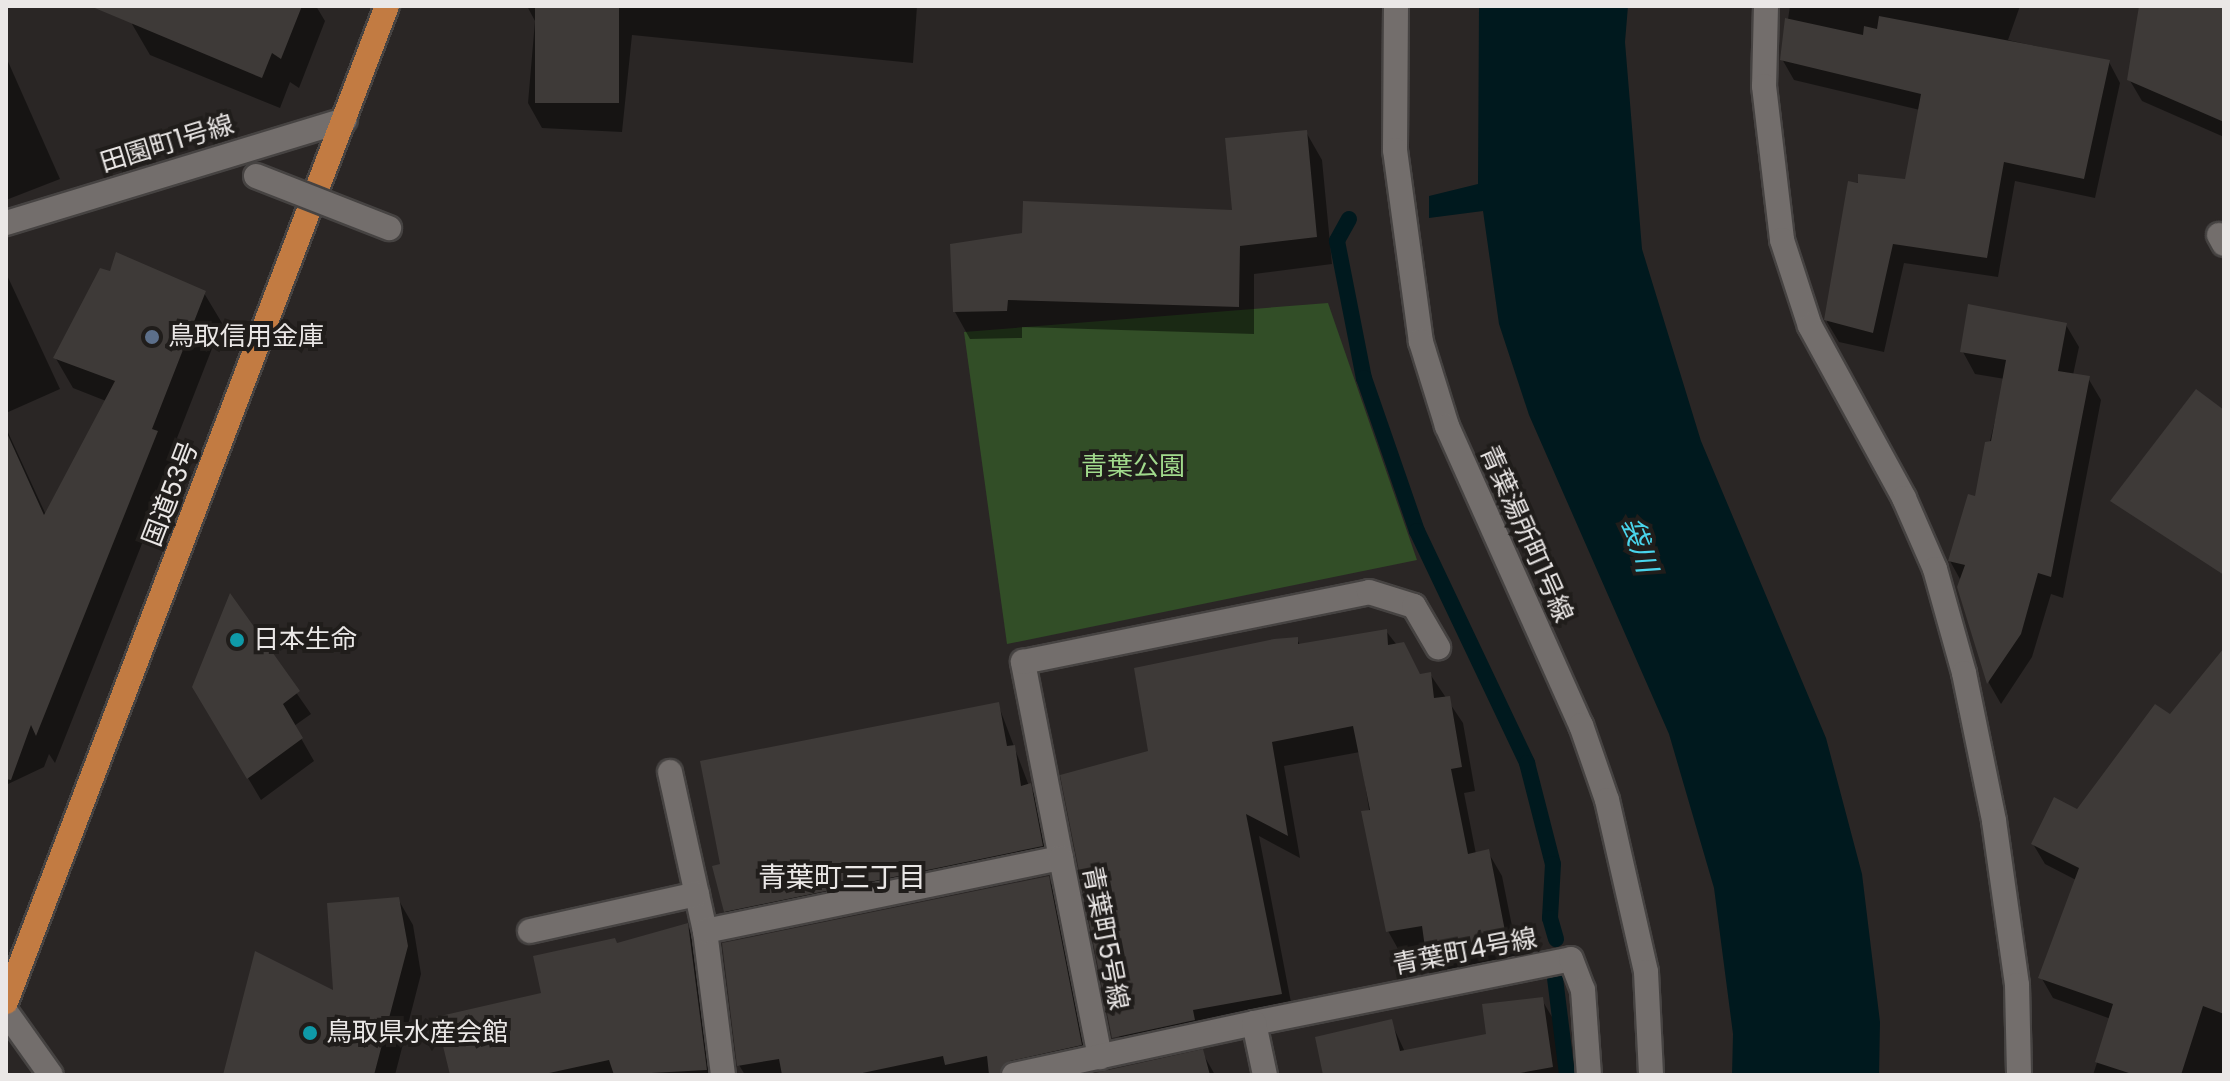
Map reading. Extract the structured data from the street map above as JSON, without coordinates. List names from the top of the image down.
{
  "streets": {
    "highway": ["国道53号"],
    "street": [
      "田園町1号線",
      "青葉湯所町1号線",
      "青葉町5号線",
      "青葉町4号線"
    ]
  },
  "crossings": [
    ["田園町1号線", "国道53号"]
  ],
  "districts": ["青葉町三丁目"],
  "water": ["袋川"],
  "parks": ["青葉公園"],
  "places": ["鳥取信用金庫", "日本生命", "鳥取県水産会館"]
}
